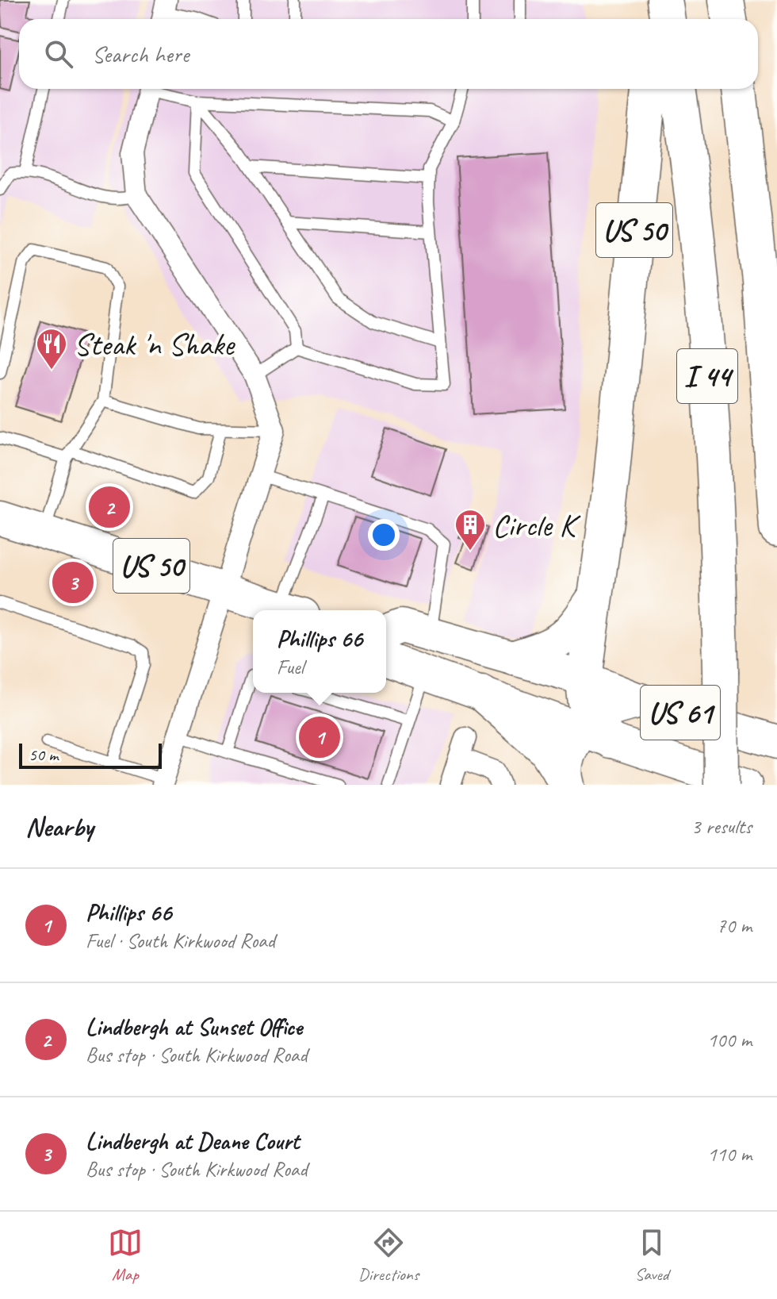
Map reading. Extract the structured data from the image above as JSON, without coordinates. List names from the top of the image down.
{
  "streets": {
    "highway": ["US 50", "I 44"],
    "main road": ["US 61"]
  },
  "crossings": [
    ["US 50", "US 61"]
  ],
  "places": {
    "restaurant": ["Steak 'n Shake"],
    "building": ["Circle K"]
  },
  "scale_bar": "50 m",
  "page": {
    "search": "Search here",
    "pins": ["2", "3", "1"],
    "popup": ["Phillips 66", "Fuel"],
    "scale": "50 m",
    "heading": ["Nearby", "3 results"],
    "list": [
      {
        "mark": "1",
        "name": "Phillips 66",
        "note": "Fuel · South Kirkwood Road",
        "value": "70 m"
      },
      {
        "mark": "2",
        "name": "Lindbergh at Sunset Office",
        "note": "Bus stop · South Kirkwood Road",
        "value": "100 m"
      },
      {
        "mark": "3",
        "name": "Lindbergh at Deane Court",
        "note": "Bus stop · South Kirkwood Road",
        "value": "110 m"
      }
    ],
    "nav": ["Map", "Directions", "Saved"]
  }
}
